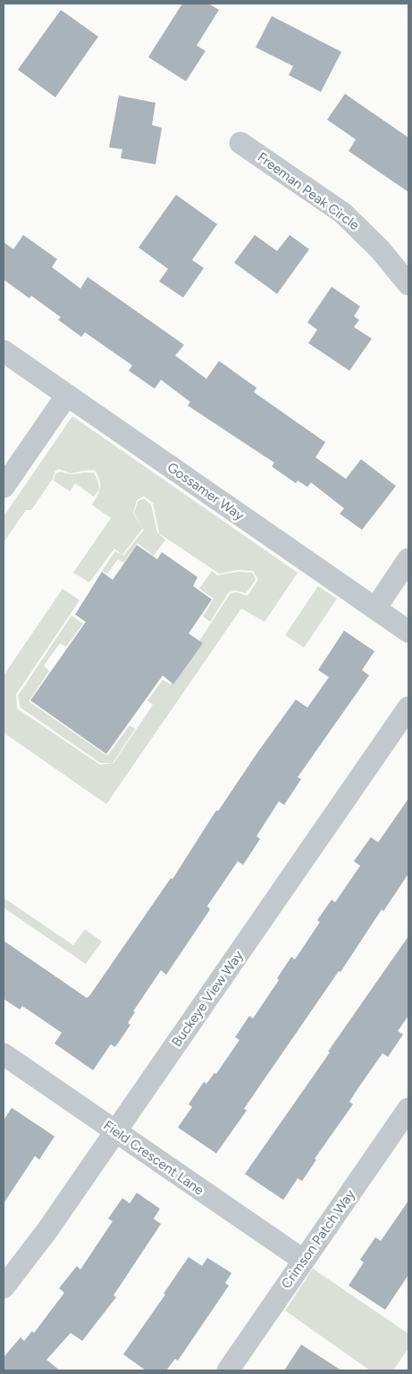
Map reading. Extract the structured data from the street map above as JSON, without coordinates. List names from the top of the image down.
{
  "streets": {
    "street": [
      "Freeman Peak Circle",
      "Gossamer Way",
      "Buckeye View Way",
      "Field Crescent Lane",
      "Crimson Patch Way"
    ]
  },
  "crossings": [
    ["Buckeye View Way", "Field Crescent Lane"],
    ["Field Crescent Lane", "Crimson Patch Way"]
  ]
}
